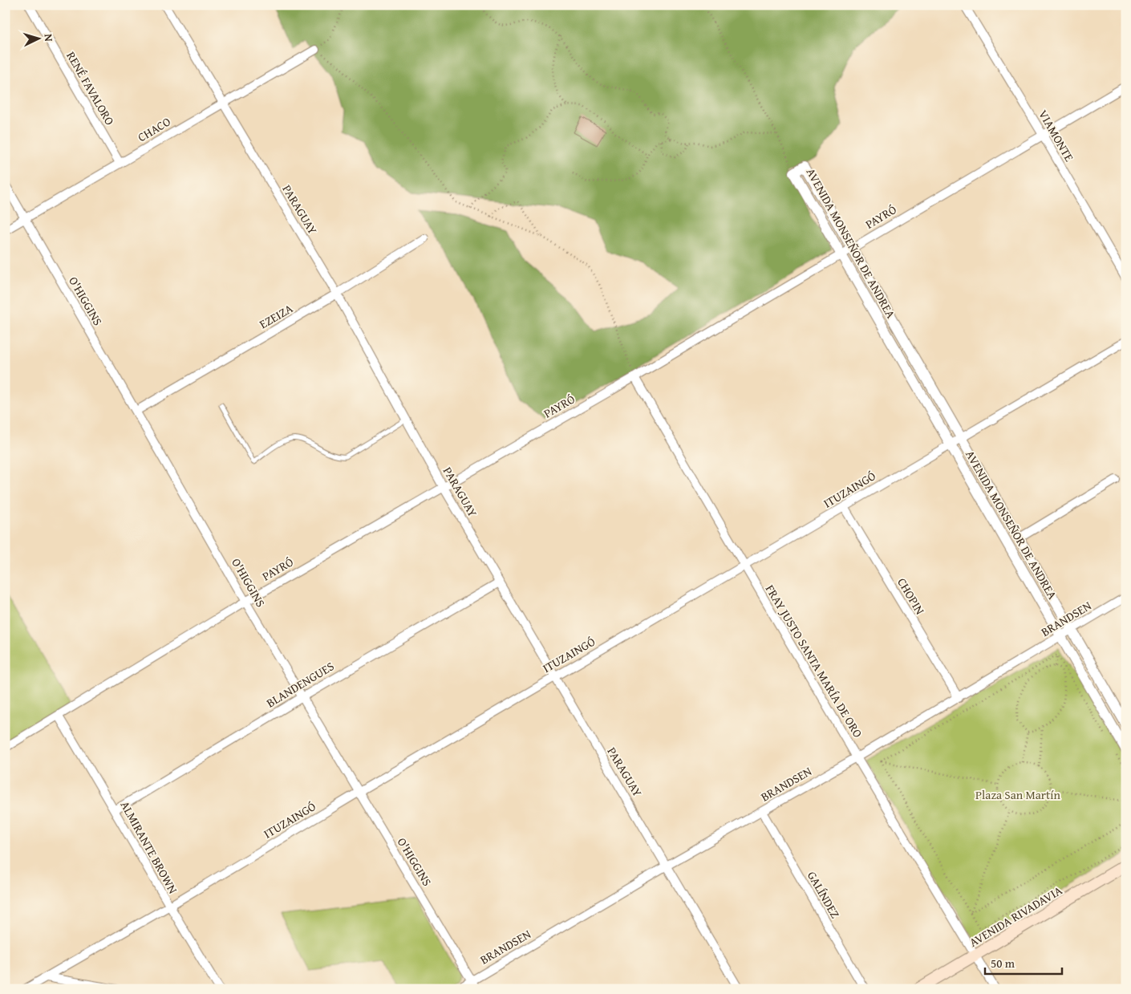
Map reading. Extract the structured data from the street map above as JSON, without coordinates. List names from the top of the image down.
{
  "streets": {
    "main road": ["AVENIDA RIVADAVIA"],
    "street": [
      "RENÉ FAVALORO",
      "CHACO",
      "VIAMONTE",
      "PARAGUAY",
      "PAYRÓ",
      "AVENIDA MONSEÑOR DE ANDREA",
      "O'HIGGINS",
      "EZEIZA",
      "ITUZAINGÓ",
      "CHOPIN",
      "BRANDSEN",
      "FRAY JUSTO SANTA MARÍA DE ORO",
      "BLANDENGUES",
      "ALMIRANTE BROWN",
      "GALÍNDEZ"
    ]
  },
  "crossings": [
    ["RENÉ FAVALORO", "CHACO"],
    ["CHACO", "PARAGUAY"],
    ["CHACO", "O'HIGGINS"],
    ["VIAMONTE", "PAYRÓ"],
    ["PARAGUAY", "PAYRÓ"],
    ["PARAGUAY", "EZEIZA"],
    ["PARAGUAY", "ITUZAINGÓ"],
    ["PARAGUAY", "BRANDSEN"],
    ["PARAGUAY", "BLANDENGUES"],
    ["PAYRÓ", "AVENIDA MONSEÑOR DE ANDREA"],
    ["PAYRÓ", "O'HIGGINS"],
    ["PAYRÓ", "FRAY JUSTO SANTA MARÍA DE ORO"],
    ["PAYRÓ", "ALMIRANTE BROWN"],
    ["AVENIDA MONSEÑOR DE ANDREA", "ITUZAINGÓ"],
    ["AVENIDA MONSEÑOR DE ANDREA", "BRANDSEN"],
    ["O'HIGGINS", "EZEIZA"],
    ["O'HIGGINS", "ITUZAINGÓ"],
    ["O'HIGGINS", "BRANDSEN"],
    ["O'HIGGINS", "BLANDENGUES"],
    ["ITUZAINGÓ", "CHOPIN"],
    ["ITUZAINGÓ", "FRAY JUSTO SANTA MARÍA DE ORO"],
    ["ITUZAINGÓ", "ALMIRANTE BROWN"],
    ["CHOPIN", "BRANDSEN"],
    ["BRANDSEN", "FRAY JUSTO SANTA MARÍA DE ORO"],
    ["BRANDSEN", "GALÍNDEZ"],
    ["FRAY JUSTO SANTA MARÍA DE ORO", "AVENIDA RIVADAVIA"],
    ["BLANDENGUES", "ALMIRANTE BROWN"]
  ],
  "parks": ["Plaza San Martín"],
  "scale_bar": "50 m",
  "north": "right"
}
